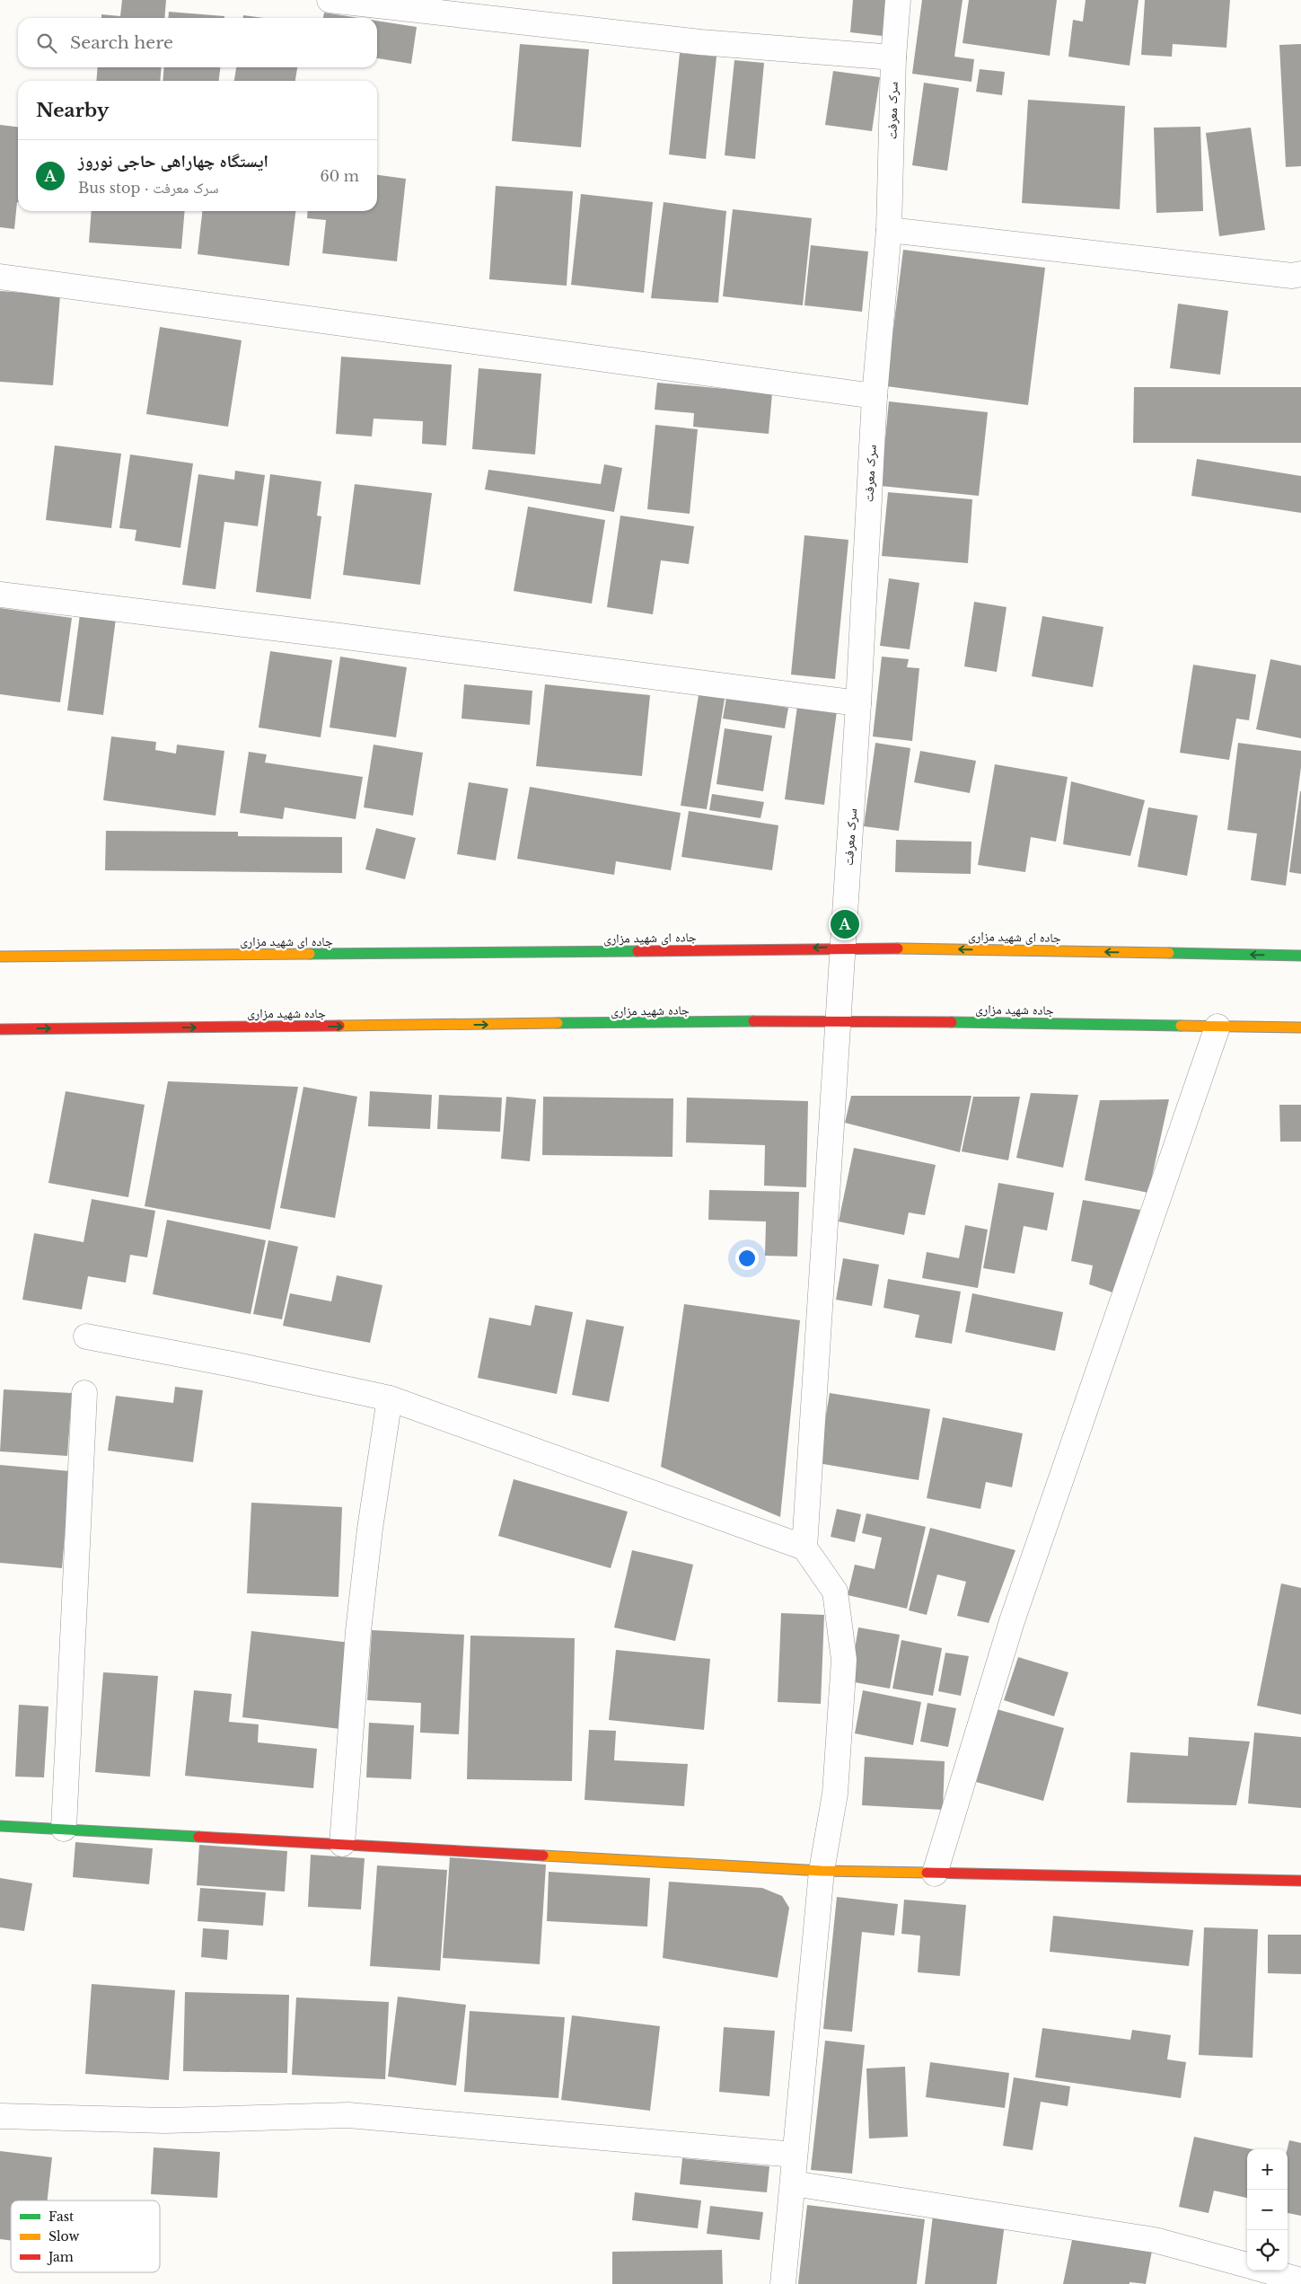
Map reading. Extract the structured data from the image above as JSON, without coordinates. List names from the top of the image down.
{
  "streets": {
    "main road": ["جاده ای شهید مزاری", "جاده شهید مزاری"],
    "street": ["سرک معرفت"]
  },
  "crossings": [
    ["سرک معرفت", "جاده ای شهید مزاری"],
    ["سرک معرفت", "جاده شهید مزاری"]
  ],
  "one_way": ["جاده ای شهید مزاری", "جاده شهید مزاری"],
  "legend": ["Fast", "Slow", "Jam"],
  "page": {
    "search": "Search here",
    "heading": "Nearby",
    "list": [
      {
        "mark": "A",
        "name": "ایستگاه چهاراهی حاجی نوروز",
        "note": "Bus stop · سرک معرفت",
        "value": "60 m"
      }
    ],
    "pins": "A",
    "map_buttons": ["+", "−"]
  }
}
